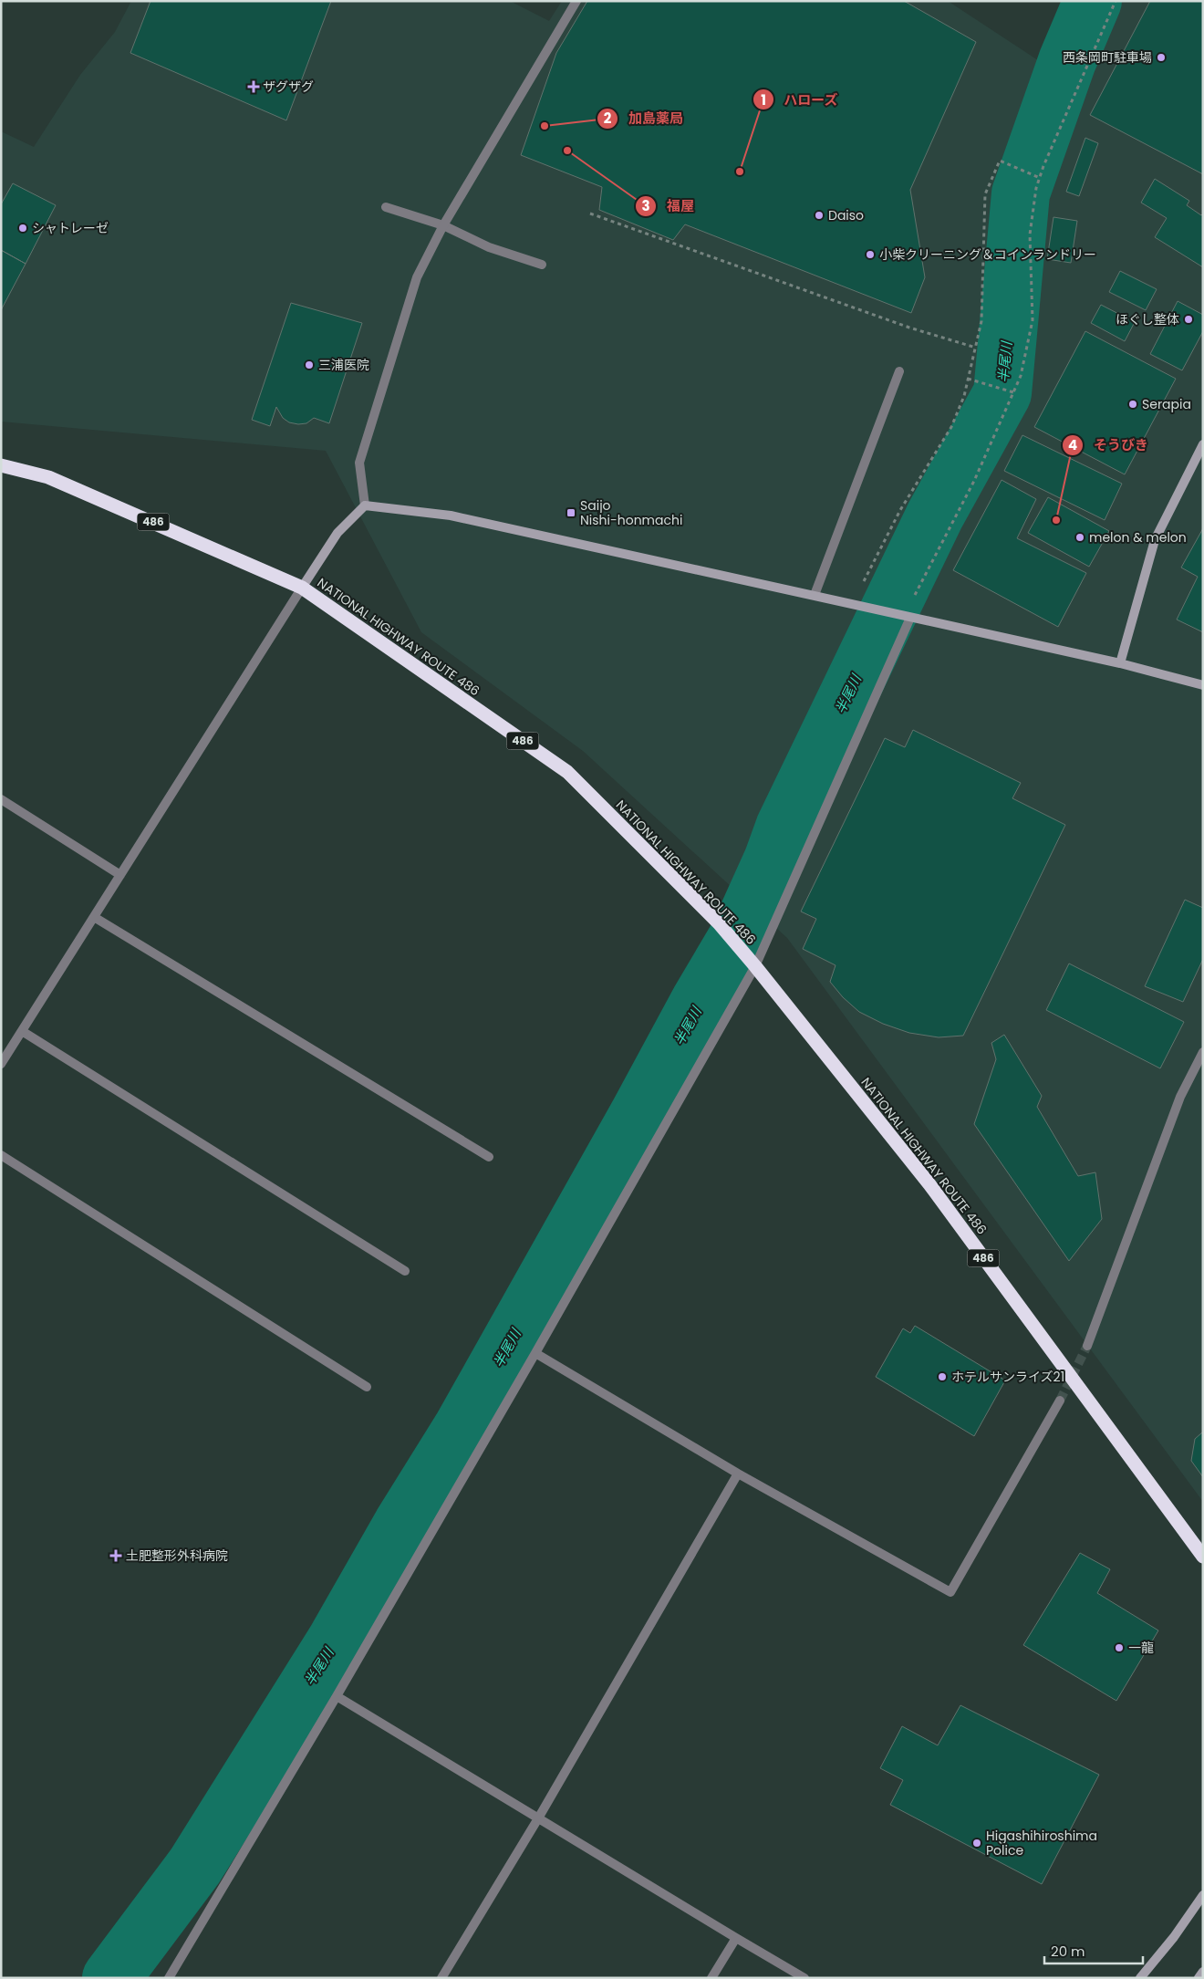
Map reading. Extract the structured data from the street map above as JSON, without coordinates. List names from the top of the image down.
{
  "streets": {
    "highway": ["486", "NATIONAL HIGHWAY ROUTE 486"]
  },
  "water": ["半尾川"],
  "places": {
    "other": [
      "西条岡町駐車場",
      "加島薬局",
      "福屋",
      "ハローズ",
      "Daiso",
      "シャトレーゼ",
      "小柴クリーニング＆コインランドリー",
      "ほぐし整体",
      "三浦医院",
      "Serapia",
      "そうびき",
      "melon & melon",
      "ホテルサンライズ21",
      "一龍",
      "Higashihiroshima Police"
    ],
    "health": ["ザグザグ", "土肥整形外科病院"],
    "transit": ["Saijo Nishi-honmachi"]
  },
  "scale_bar": "20 m"
}
